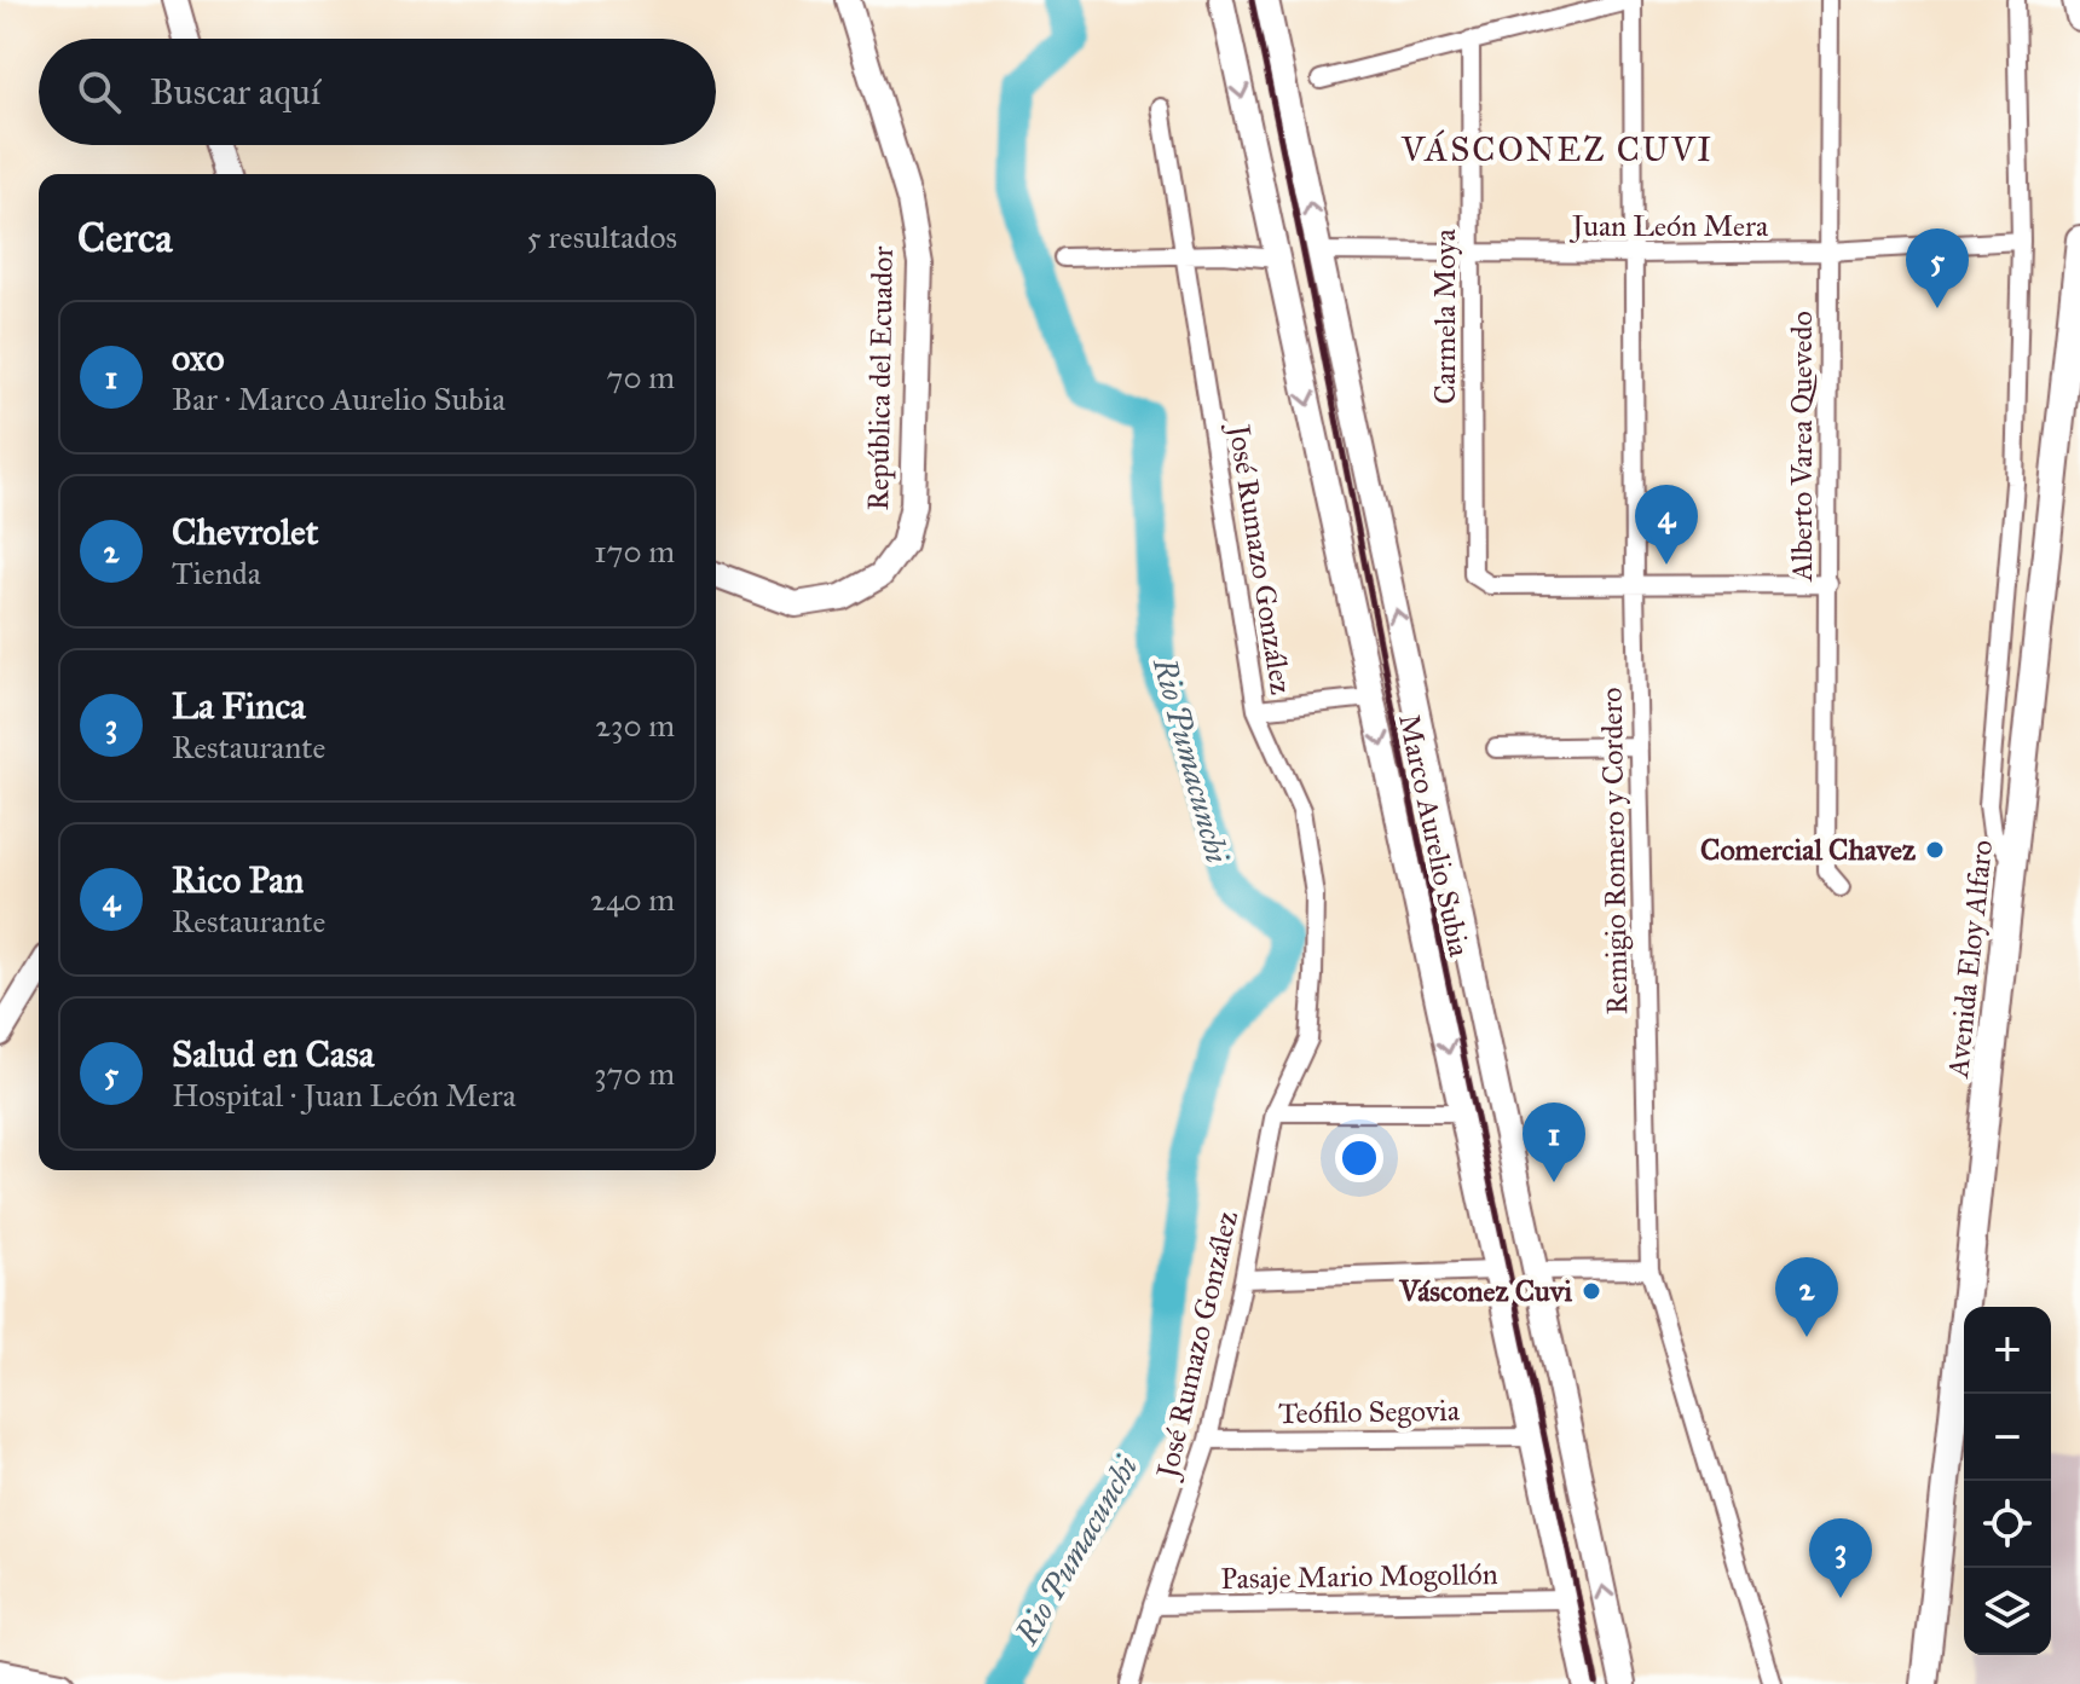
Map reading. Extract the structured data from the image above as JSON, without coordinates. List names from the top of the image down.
{
  "streets": {
    "main road": ["República del Ecuador", "Marco Aurelio Subia", "Avenida Eloy Alfaro"],
    "street": [
      "Juan León Mera",
      "Carmela Moya",
      "Alberto Varea Quevedo",
      "José Rumazo González",
      "Remigio Romero y Cordero",
      "Teófilo Segovia",
      "Pasaje Mario Mogollón"
    ]
  },
  "crossings": [
    ["Juan León Mera", "Carmela Moya"],
    ["Juan León Mera", "Alberto Varea Quevedo"],
    ["Juan León Mera", "Marco Aurelio Subia"],
    ["Juan León Mera", "Remigio Romero y Cordero"],
    ["Carmela Moya", "Remigio Romero y Cordero"],
    ["José Rumazo González", "Teófilo Segovia"],
    ["José Rumazo González", "Pasaje Mario Mogollón"],
    ["Marco Aurelio Subia", "Teófilo Segovia"],
    ["Marco Aurelio Subia", "Pasaje Mario Mogollón"]
  ],
  "districts": ["VÁSCONEZ CUVI"],
  "water": ["Rio Pumacunchi"],
  "places": ["Comercial Chavez", "Vásconez Cuvi"],
  "page": {
    "search": "Buscar aquí",
    "heading": ["Cerca", "5 resultados"],
    "pins": [
      "5",
      "4",
      "1",
      "2",
      "3"
    ],
    "list": [
      {
        "mark": "1",
        "name": "oxo",
        "note": "Bar · Marco Aurelio Subia",
        "value": "70 m"
      },
      {
        "mark": "2",
        "name": "Chevrolet",
        "note": "Tienda",
        "value": "170 m"
      },
      {
        "mark": "3",
        "name": "La Finca",
        "note": "Restaurante",
        "value": "230 m"
      },
      {
        "mark": "4",
        "name": "Rico Pan",
        "note": "Restaurante",
        "value": "240 m"
      },
      {
        "mark": "5",
        "name": "Salud en Casa",
        "note": "Hospital · Juan León Mera",
        "value": "370 m"
      }
    ],
    "map_buttons": ["+", "−"]
  }
}
